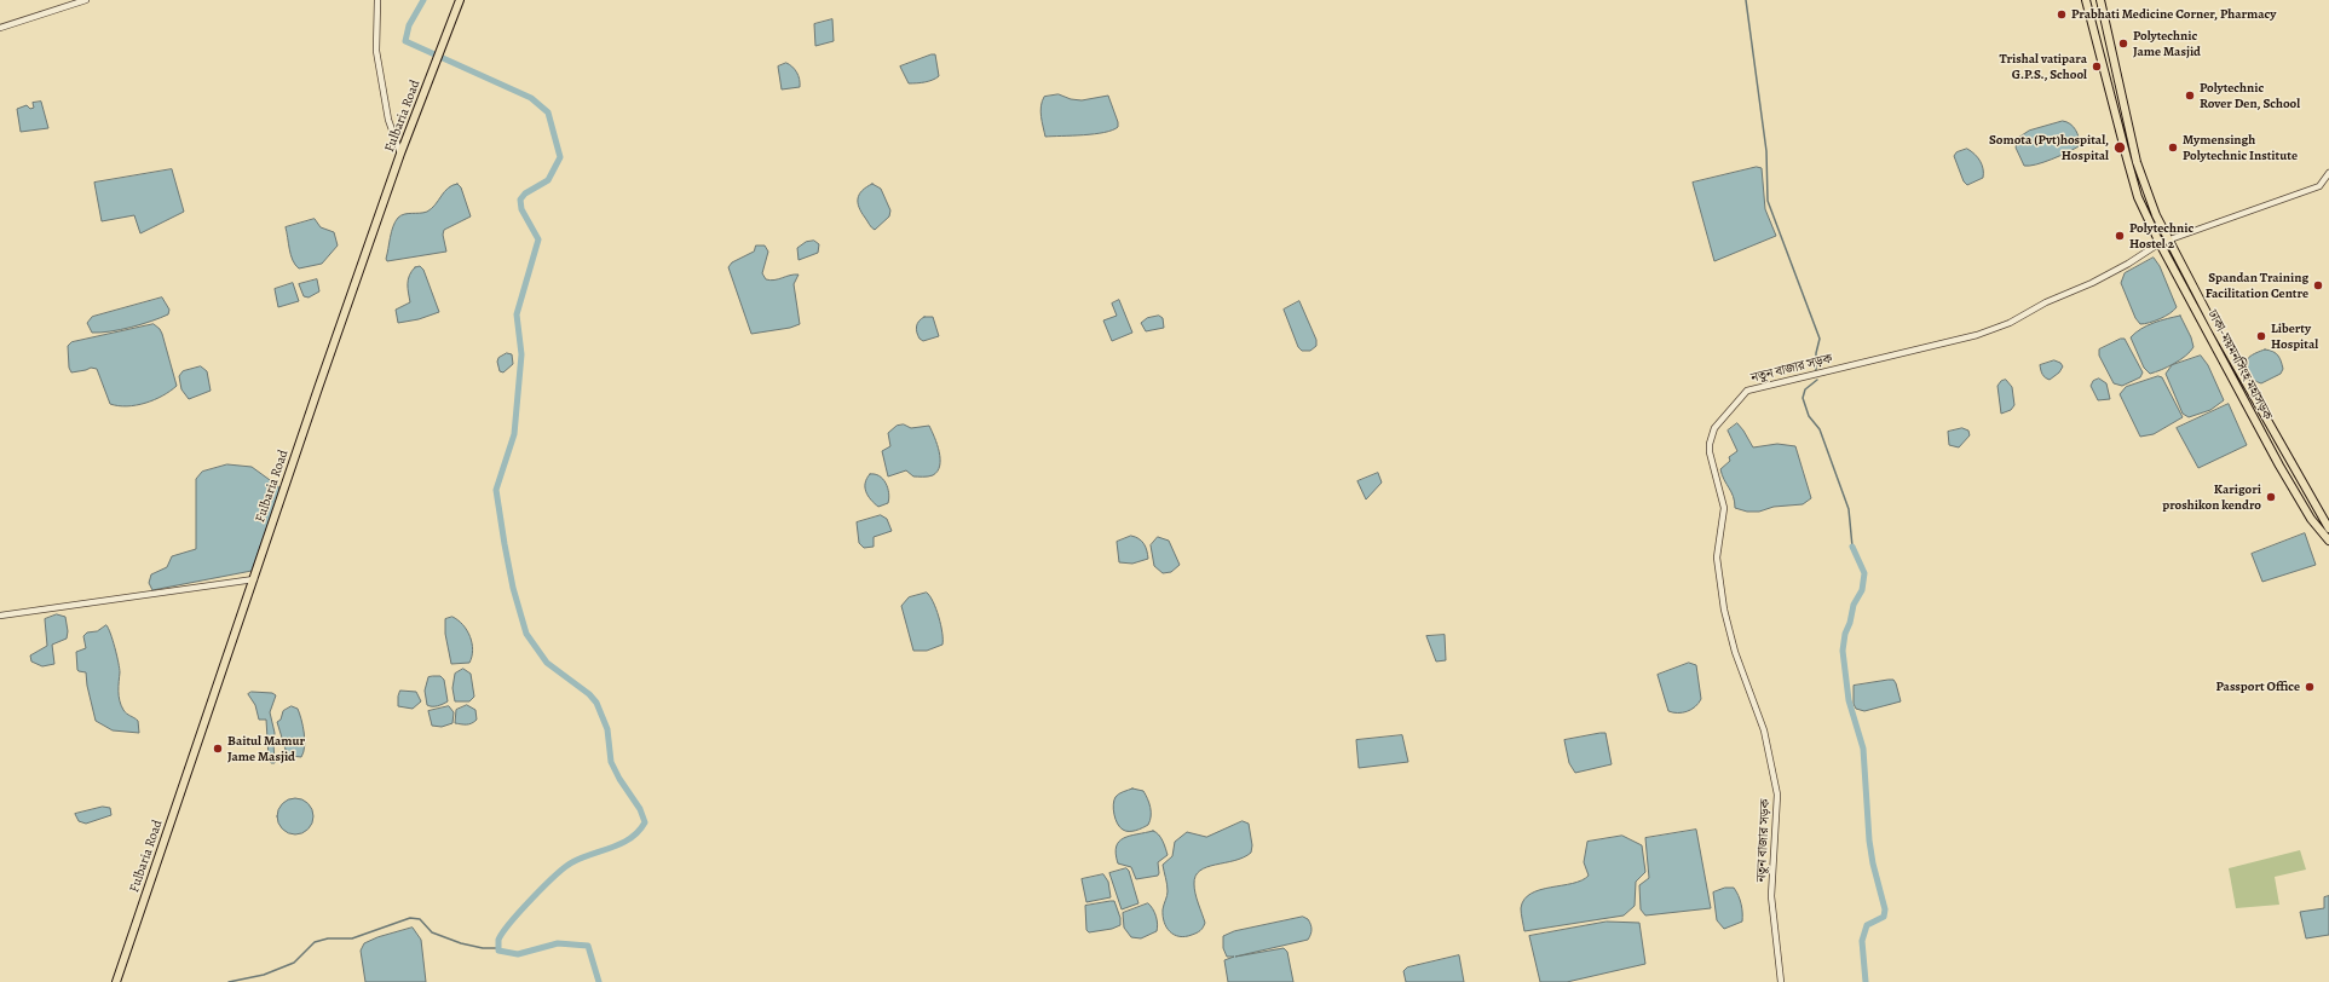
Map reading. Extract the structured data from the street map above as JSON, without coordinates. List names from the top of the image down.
{
  "streets": {
    "main road": ["Fulbaria Road", "ঢাকা-ময়মনসিংহ মহাসড়ক"],
    "street": ["নতুন বাজার সড়ক"]
  },
  "crossings": [
    ["ঢাকা-ময়মনসিংহ মহাসড়ক", "নতুন বাজার সড়ক"]
  ],
  "places": [
    "Prabhati Medicine Corner, Pharmacy",
    "Polytechnic Jame Masjid",
    "Trishal vatipara G.P.S., School",
    "Polytechnic Rover Den, School",
    "Somota (Pvt)hospital, Hospital",
    "Mymensingh Polytechnic Institute",
    "Polytechnic Hostel 2",
    "Spandan Training Facilitation Centre",
    "Liberty Hospital",
    "Karigori proshikon kendro",
    "Passport Office",
    "Baitul Mamur Jame Masjid"
  ]
}
